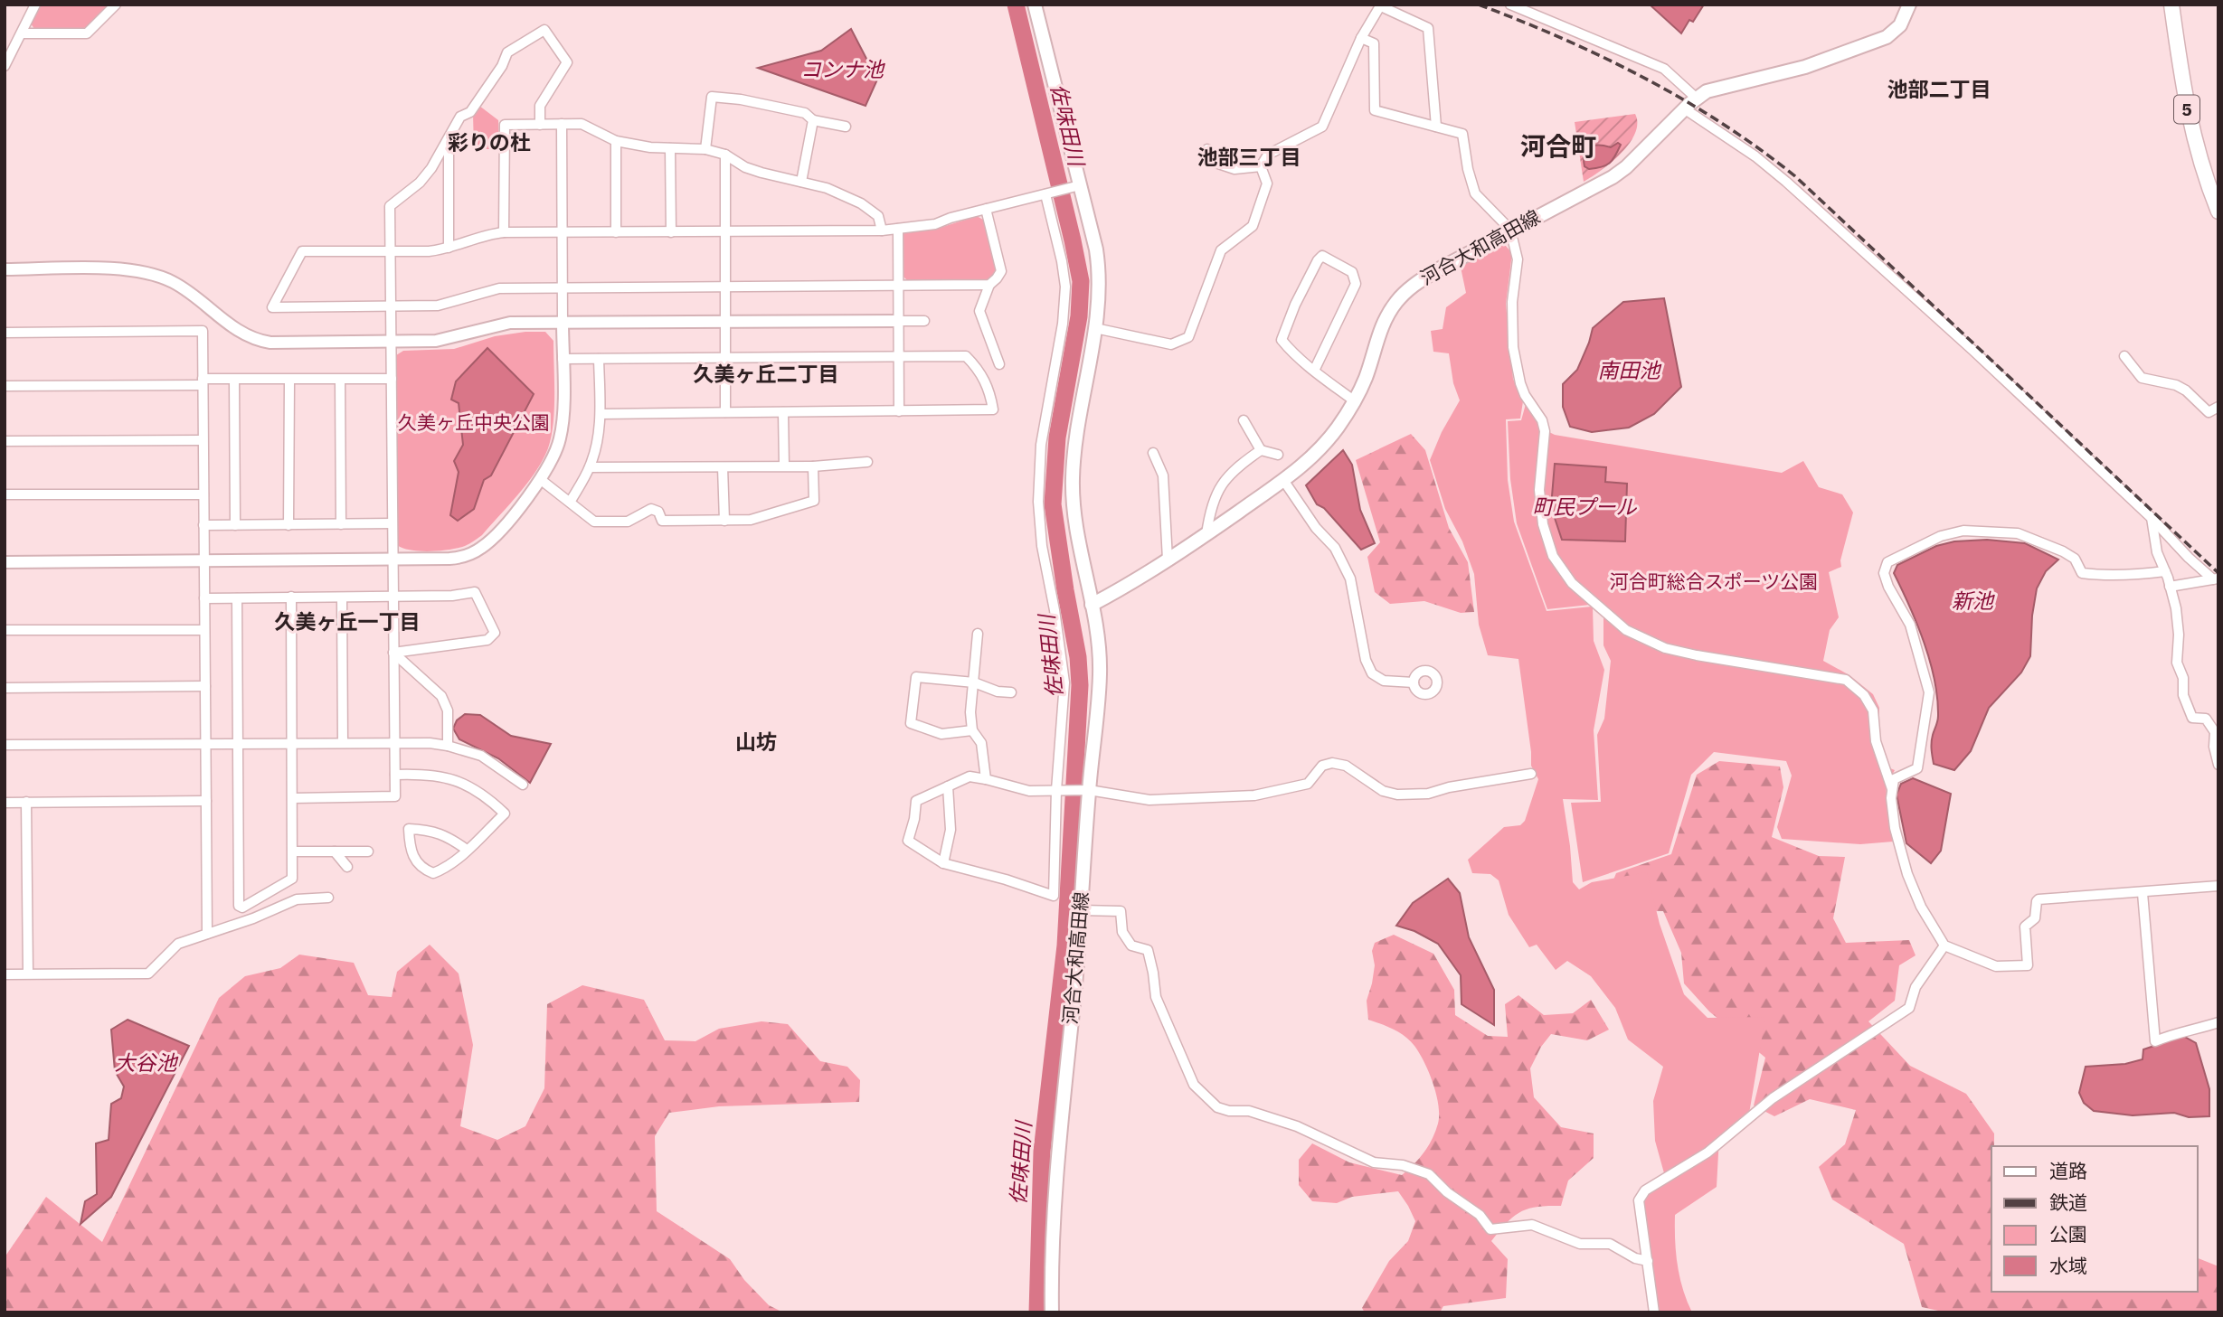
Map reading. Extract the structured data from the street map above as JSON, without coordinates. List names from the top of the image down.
{
  "streets": {
    "main road": ["5", "河合大和高田線"]
  },
  "districts": [
    "池部二丁目",
    "彩りの杜",
    "河合町",
    "池部三丁目",
    "久美ヶ丘二丁目",
    "久美ヶ丘一丁目",
    "山坊"
  ],
  "water": [
    "コンナ池",
    "佐味田川",
    "南田池",
    "町民プール",
    "新池",
    "大谷池"
  ],
  "parks": ["久美ヶ丘中央公園", "河合町総合スポーツ公園"],
  "legend": [
    "道路",
    "鉄道",
    "公園",
    "水域"
  ]
}
